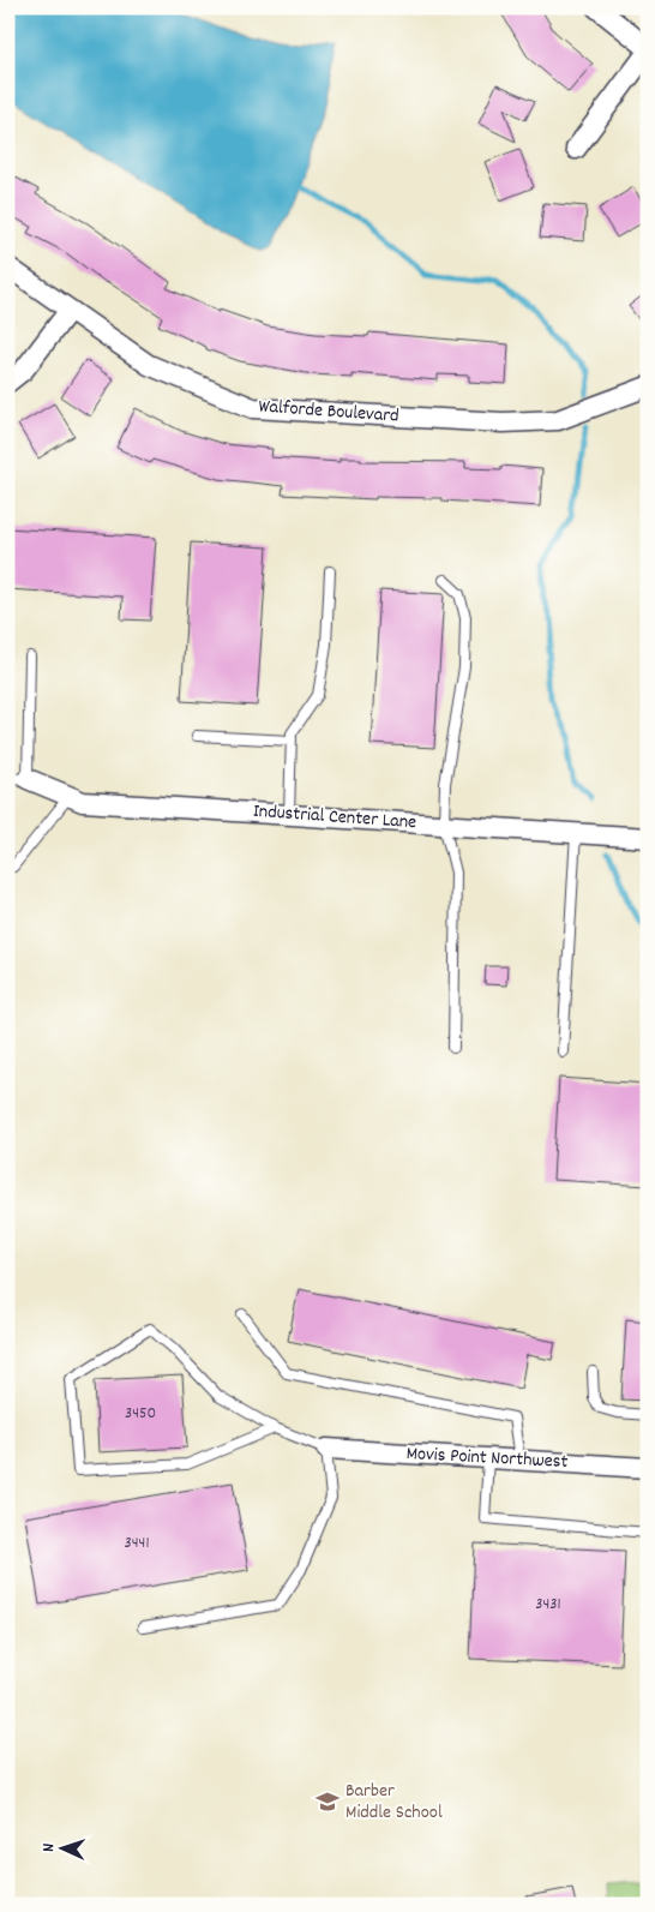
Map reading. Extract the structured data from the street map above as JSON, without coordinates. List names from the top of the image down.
{
  "streets": {
    "street": ["Walforde Boulevard", "Industrial Center Lane", "Movis Point Northwest"]
  },
  "places": {
    "school or university": ["Barber Middle School"]
  },
  "house_numbers": ["3450", "3441", "3431"],
  "north": "left"
}
